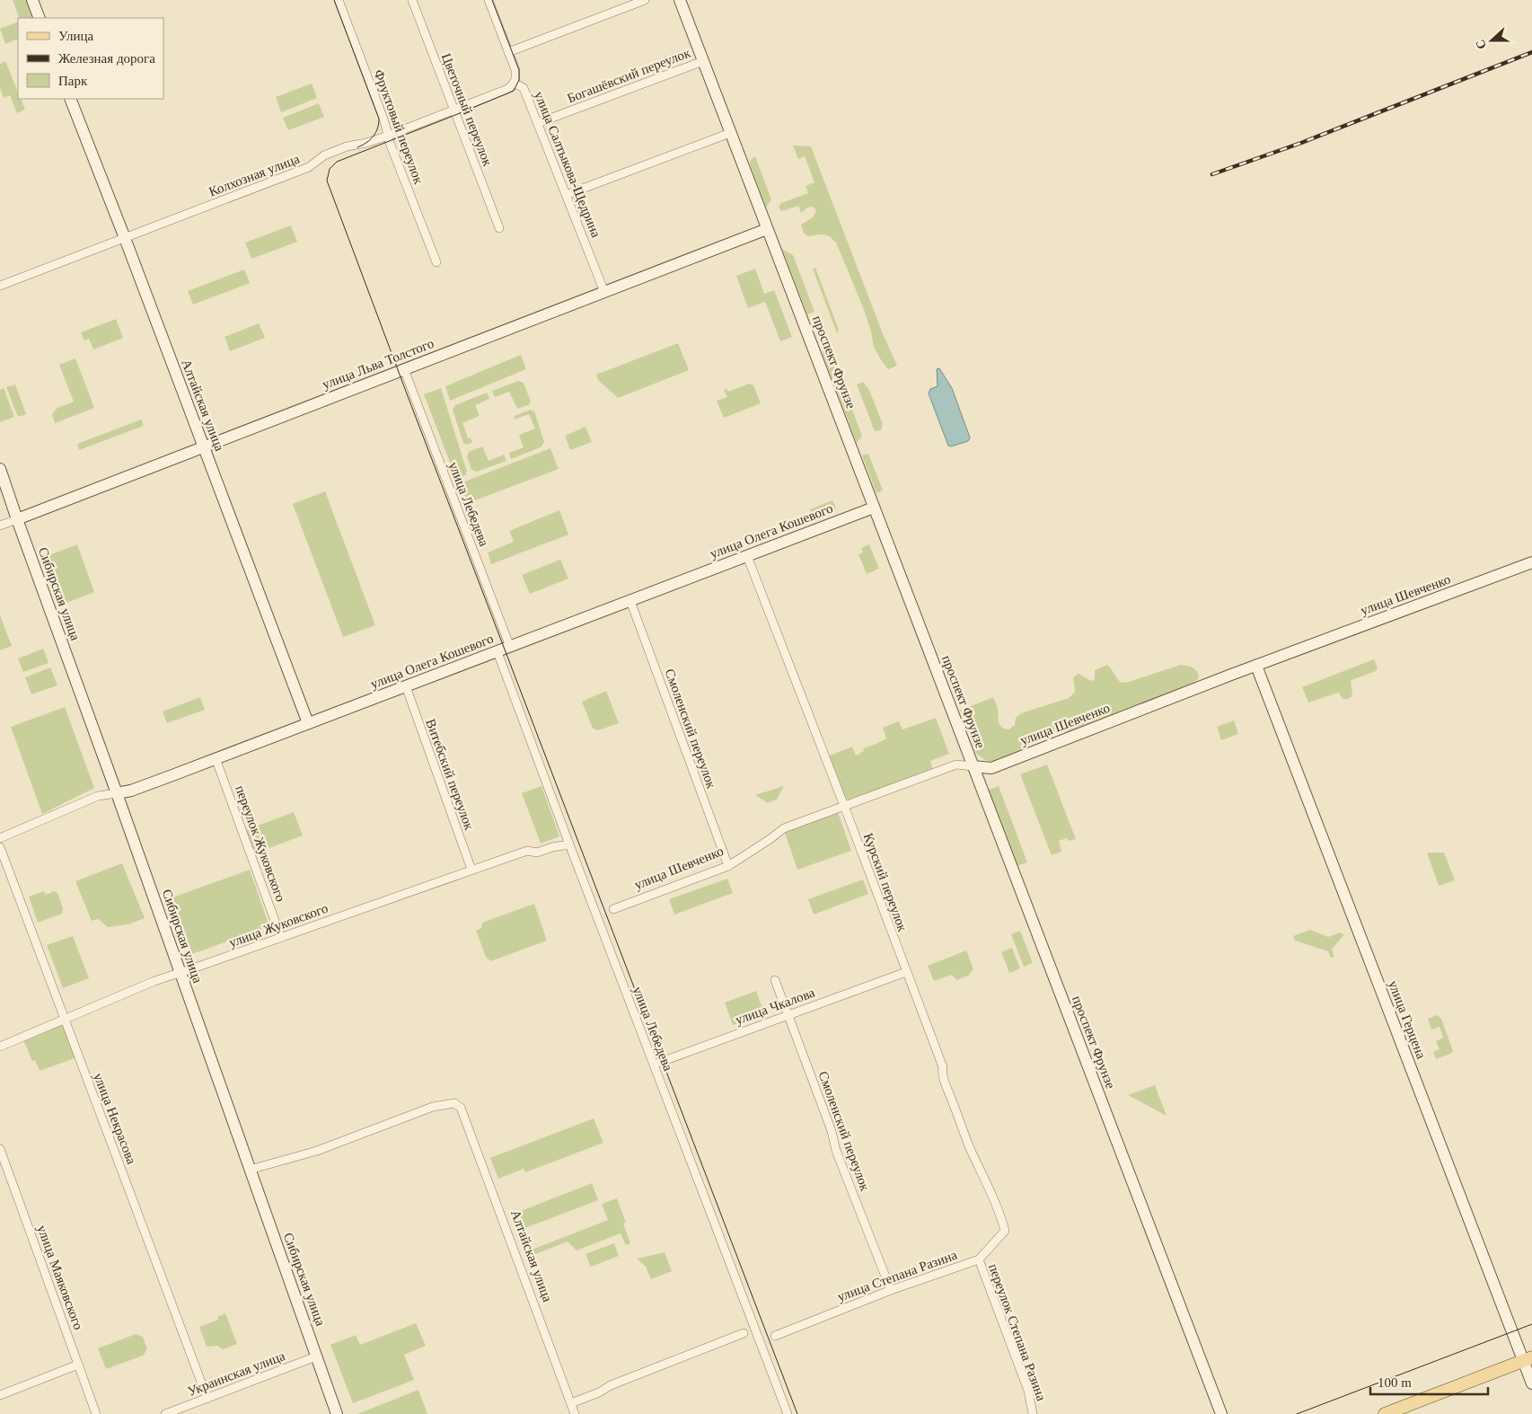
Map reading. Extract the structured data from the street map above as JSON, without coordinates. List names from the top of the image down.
{
  "streets": {
    "main road": [
      "проспект Фрунзе",
      "улица Льва Толстого",
      "Алтайская улица",
      "улица Олега Кошевого",
      "Сибирская улица",
      "улица Шевченко",
      "улица Герцена"
    ],
    "street": [
      "Богашёвский переулок",
      "Цветочный переулок",
      "Фруктовый переулок",
      "улица Салтыкова-Щедрина",
      "Колхозная улица",
      "улица Лебедева",
      "Смоленский переулок",
      "Витебский переулок",
      "переулок Жуковского",
      "Курский переулок",
      "улица Жуковского",
      "улица Чкалова",
      "улица Некрасова",
      "улица Степана Разина",
      "улица Маяковского",
      "переулок Степана Разина",
      "Украинская улица"
    ]
  },
  "crossings": [
    ["Богашёвский переулок", "улица Салтыкова-Щедрина"],
    ["Богашёвский переулок", "проспект Фрунзе"],
    ["Цветочный переулок", "Колхозная улица"],
    ["Фруктовый переулок", "Колхозная улица"],
    ["улица Салтыкова-Щедрина", "Колхозная улица"],
    ["улица Салтыкова-Щедрина", "улица Льва Толстого"],
    ["Колхозная улица", "Алтайская улица"],
    ["проспект Фрунзе", "улица Льва Толстого"],
    ["проспект Фрунзе", "улица Олега Кошевого"],
    ["проспект Фрунзе", "улица Шевченко"],
    ["улица Льва Толстого", "Алтайская улица"],
    ["улица Льва Толстого", "улица Лебедева"],
    ["улица Льва Толстого", "Сибирская улица"],
    ["Алтайская улица", "улица Олега Кошевого"],
    ["Алтайская улица", "Сибирская улица"],
    ["улица Лебедева", "улица Олега Кошевого"],
    ["улица Лебедева", "улица Жуковского"],
    ["улица Лебедева", "улица Чкалова"],
    ["улица Олега Кошевого", "Сибирская улица"],
    ["улица Олега Кошевого", "Смоленский переулок"],
    ["улица Олега Кошевого", "Витебский переулок"],
    ["улица Олега Кошевого", "переулок Жуковского"],
    ["улица Олега Кошевого", "Курский переулок"],
    ["Сибирская улица", "улица Жуковского"],
    ["Сибирская улица", "Украинская улица"],
    ["улица Шевченко", "Смоленский переулок"],
    ["улица Шевченко", "Курский переулок"],
    ["улица Шевченко", "улица Герцена"],
    ["Смоленский переулок", "улица Чкалова"],
    ["Смоленский переулок", "улица Степана Разина"],
    ["Витебский переулок", "улица Жуковского"],
    ["переулок Жуковского", "улица Жуковского"],
    ["Курский переулок", "улица Чкалова"],
    ["Курский переулок", "улица Степана Разина"],
    ["улица Жуковского", "улица Некрасова"],
    ["улица Некрасова", "Украинская улица"],
    ["улица Степана Разина", "переулок Степана Разина"]
  ],
  "legend": ["Улица", "Железная дорога", "Парк"],
  "scale_bar": "100 m",
  "north": "left"
}
